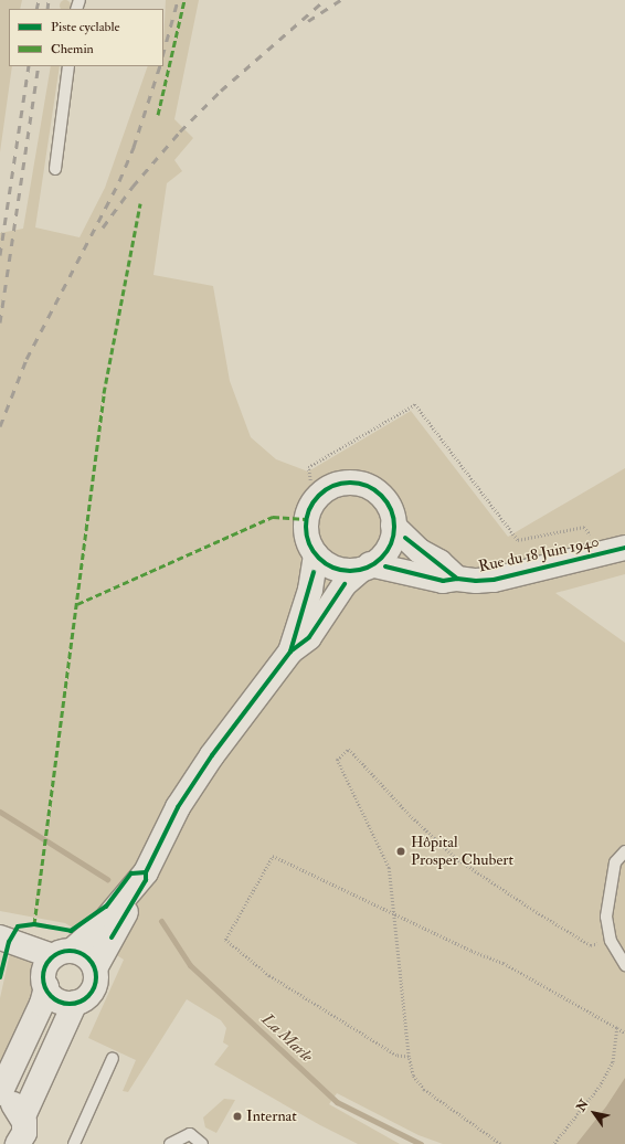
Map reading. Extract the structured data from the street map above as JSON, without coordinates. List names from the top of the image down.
{
  "streets": {
    "street": ["Rue du 18 Juin 1940"]
  },
  "water": ["La Marle"],
  "places": ["Hôpital Prosper Chubert", "Internat"],
  "legend": ["Piste cyclable", "Chemin"],
  "north": "top left"
}
